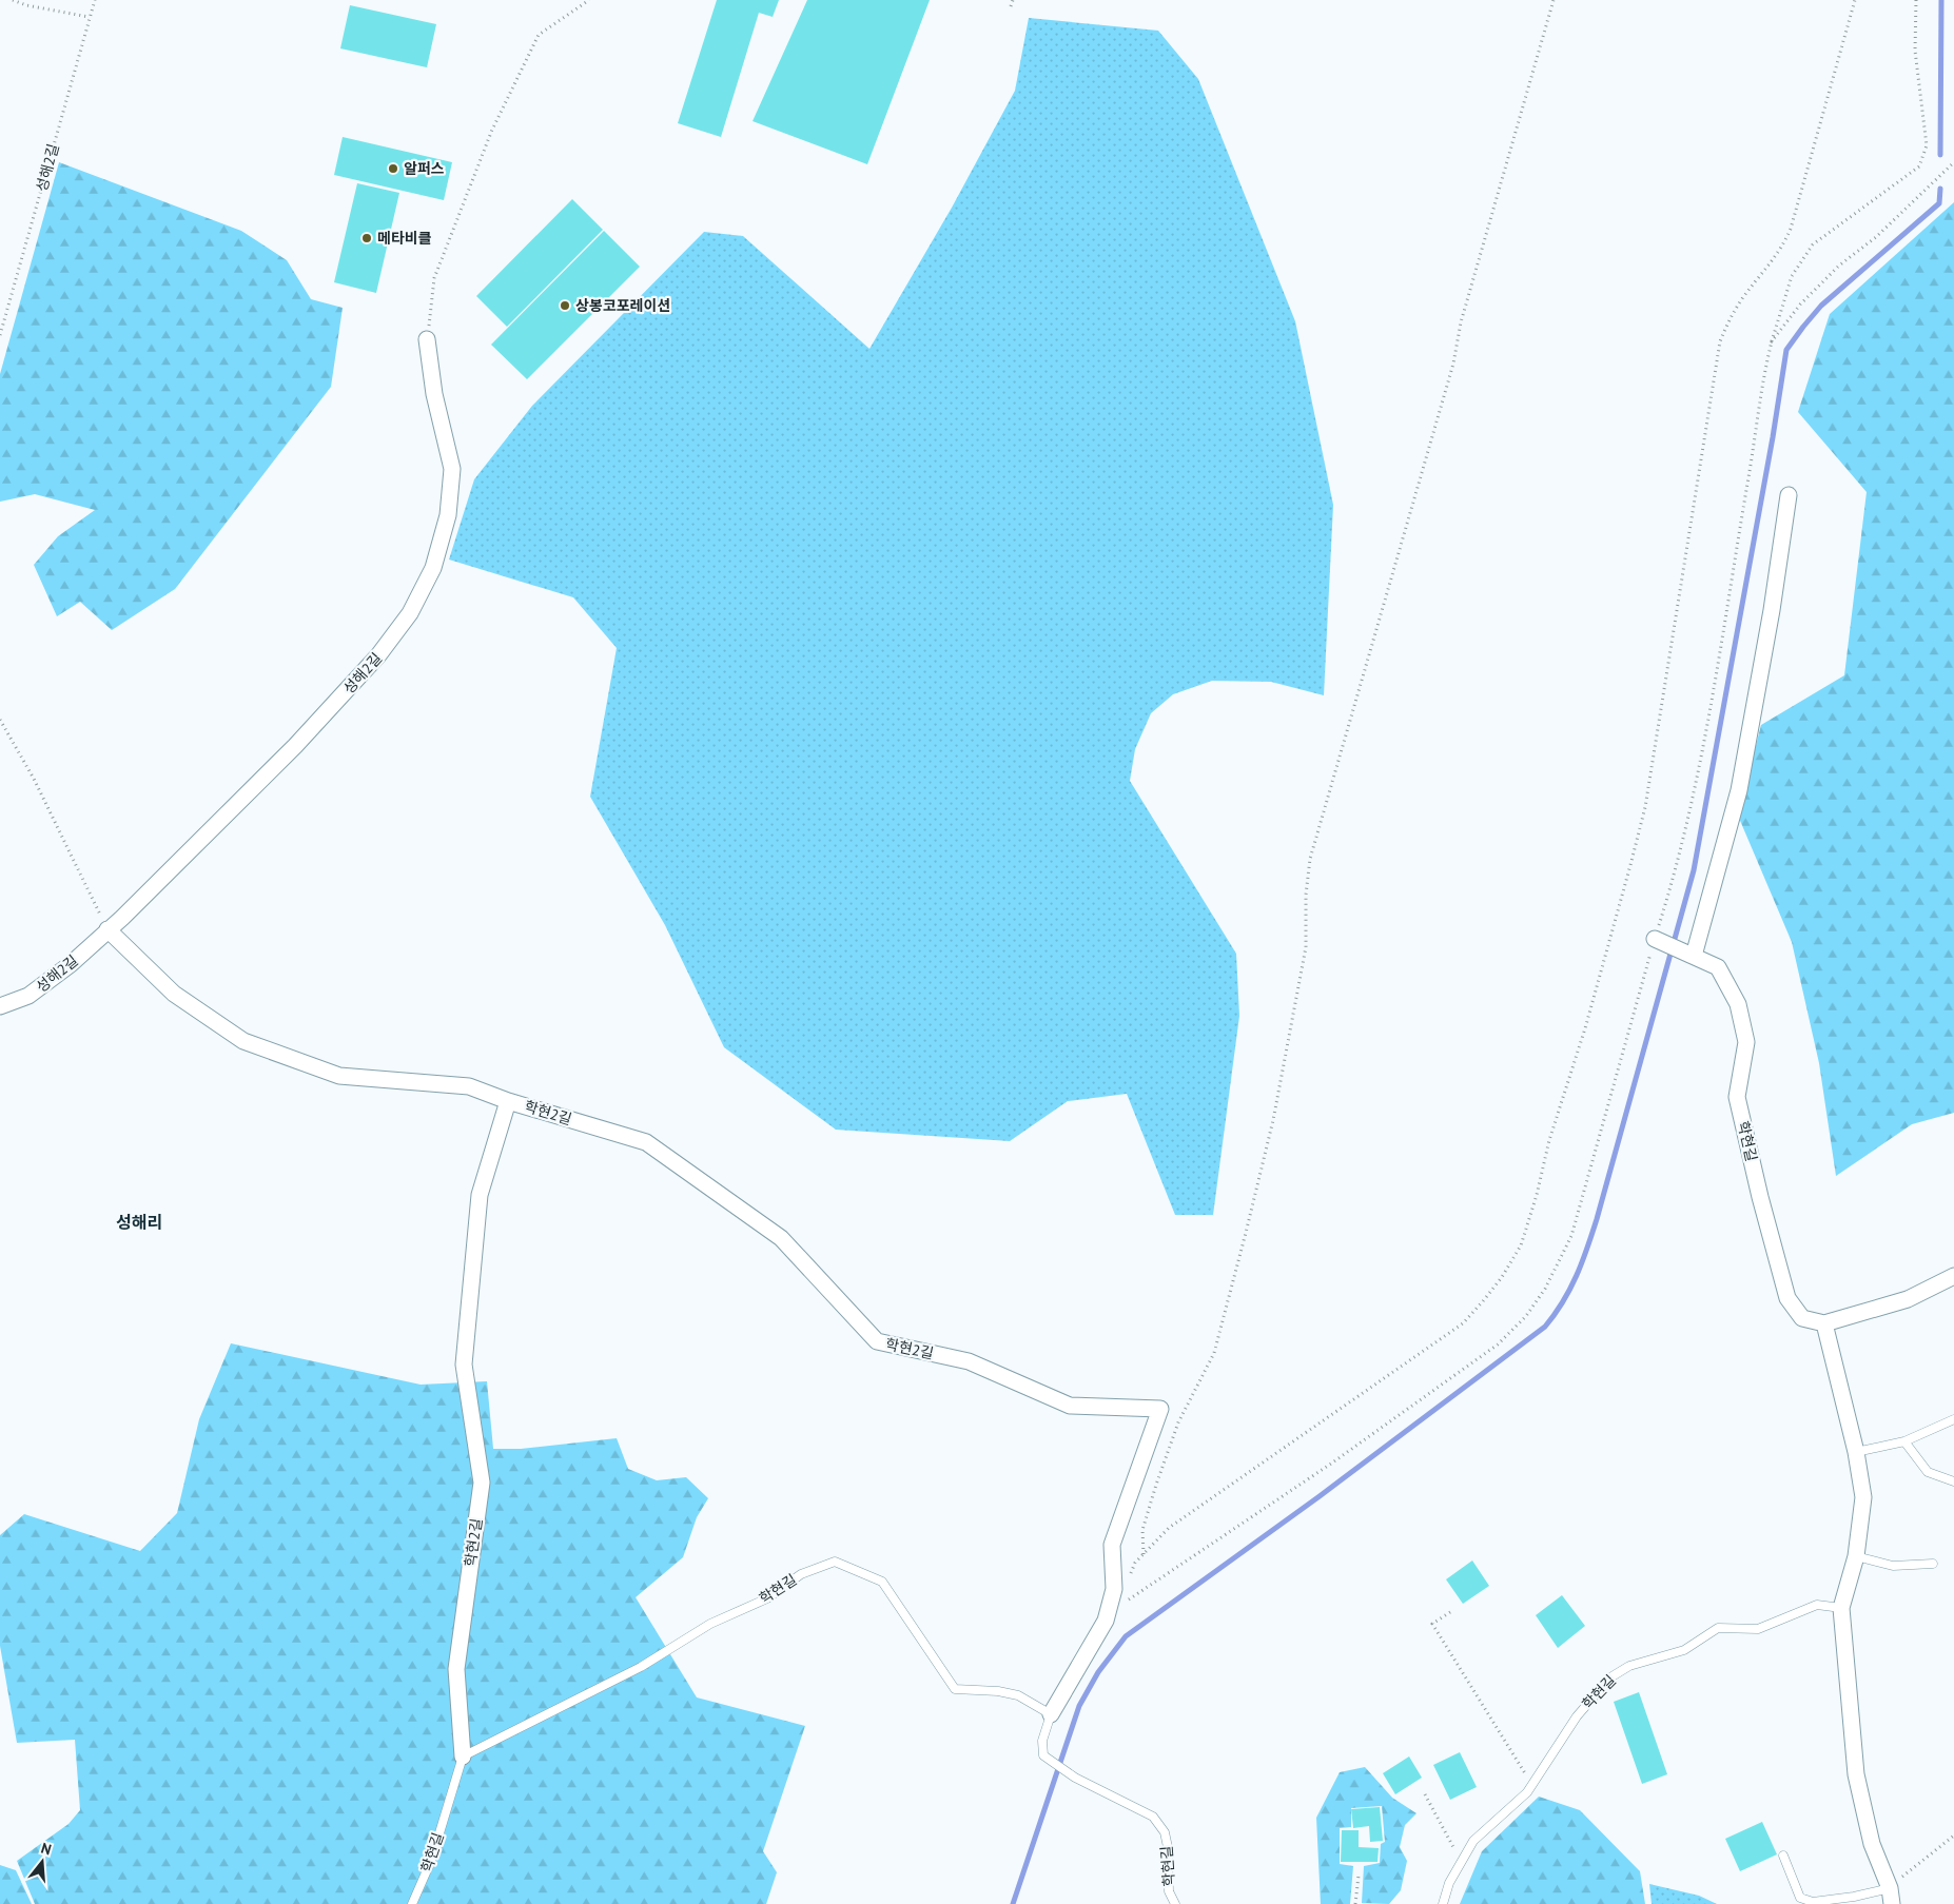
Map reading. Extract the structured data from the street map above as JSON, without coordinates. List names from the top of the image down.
{
  "streets": {
    "street": ["성해2길", "학현2길", "학현길"]
  },
  "crossings": [
    ["학현2길", "학현길"]
  ],
  "districts": ["성해리"],
  "places": ["알퍼스", "메타비클", "상봉코포레이션"],
  "north": "top"
}
